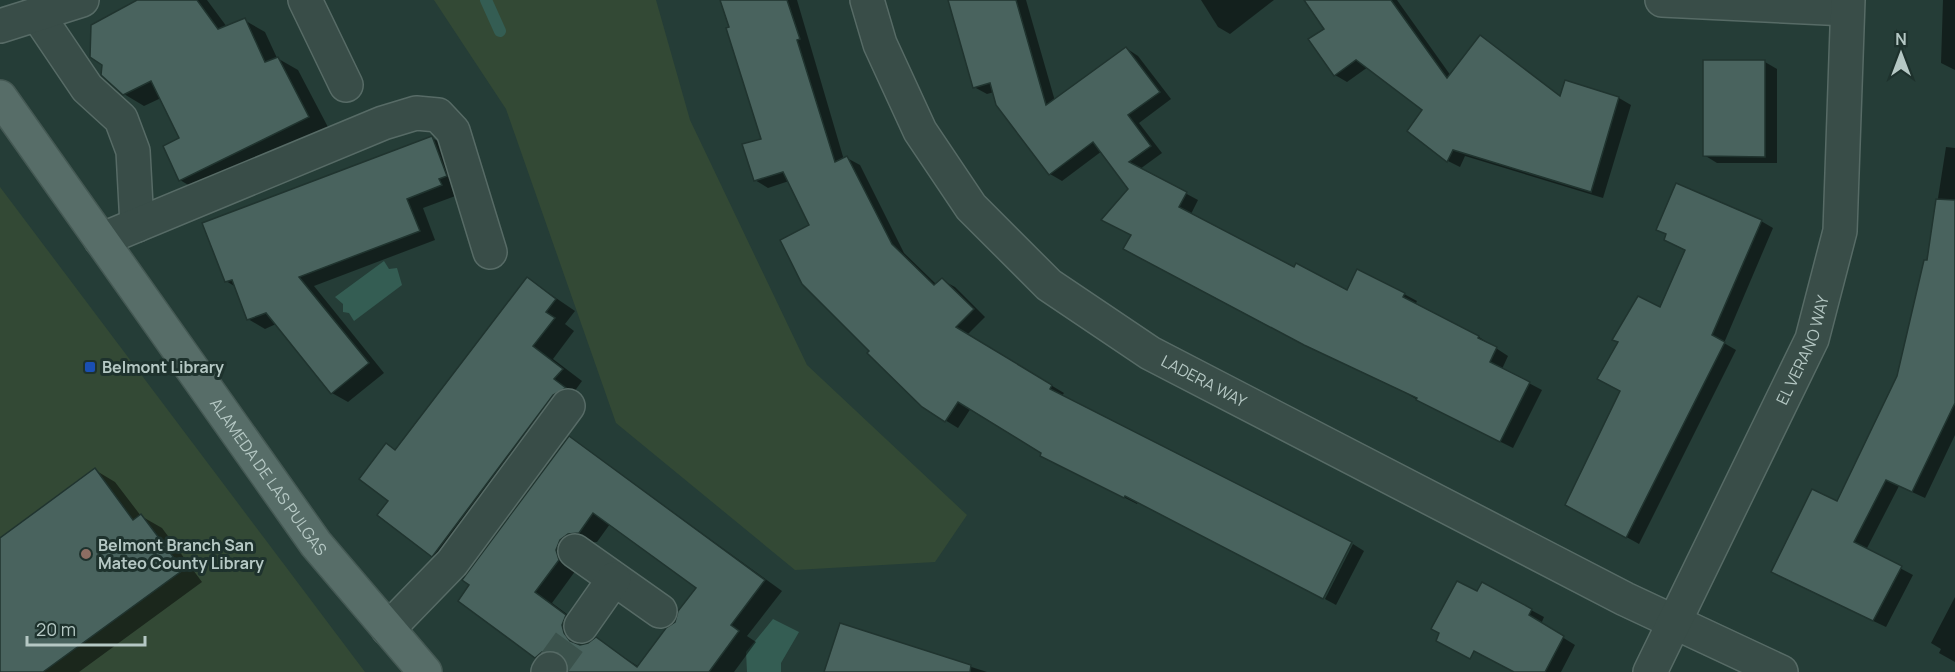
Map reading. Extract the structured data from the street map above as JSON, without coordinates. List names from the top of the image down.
{
  "streets": {
    "main road": ["ALAMEDA DE LAS PULGAS"],
    "street": ["EL VERANO WAY", "LADERA WAY"]
  },
  "crossings": [
    ["EL VERANO WAY", "LADERA WAY"]
  ],
  "places": {
    "transit": ["Belmont Library"],
    "other": ["Belmont Branch San Mateo County Library"]
  },
  "scale_bar": "20 m",
  "north": "top"
}
